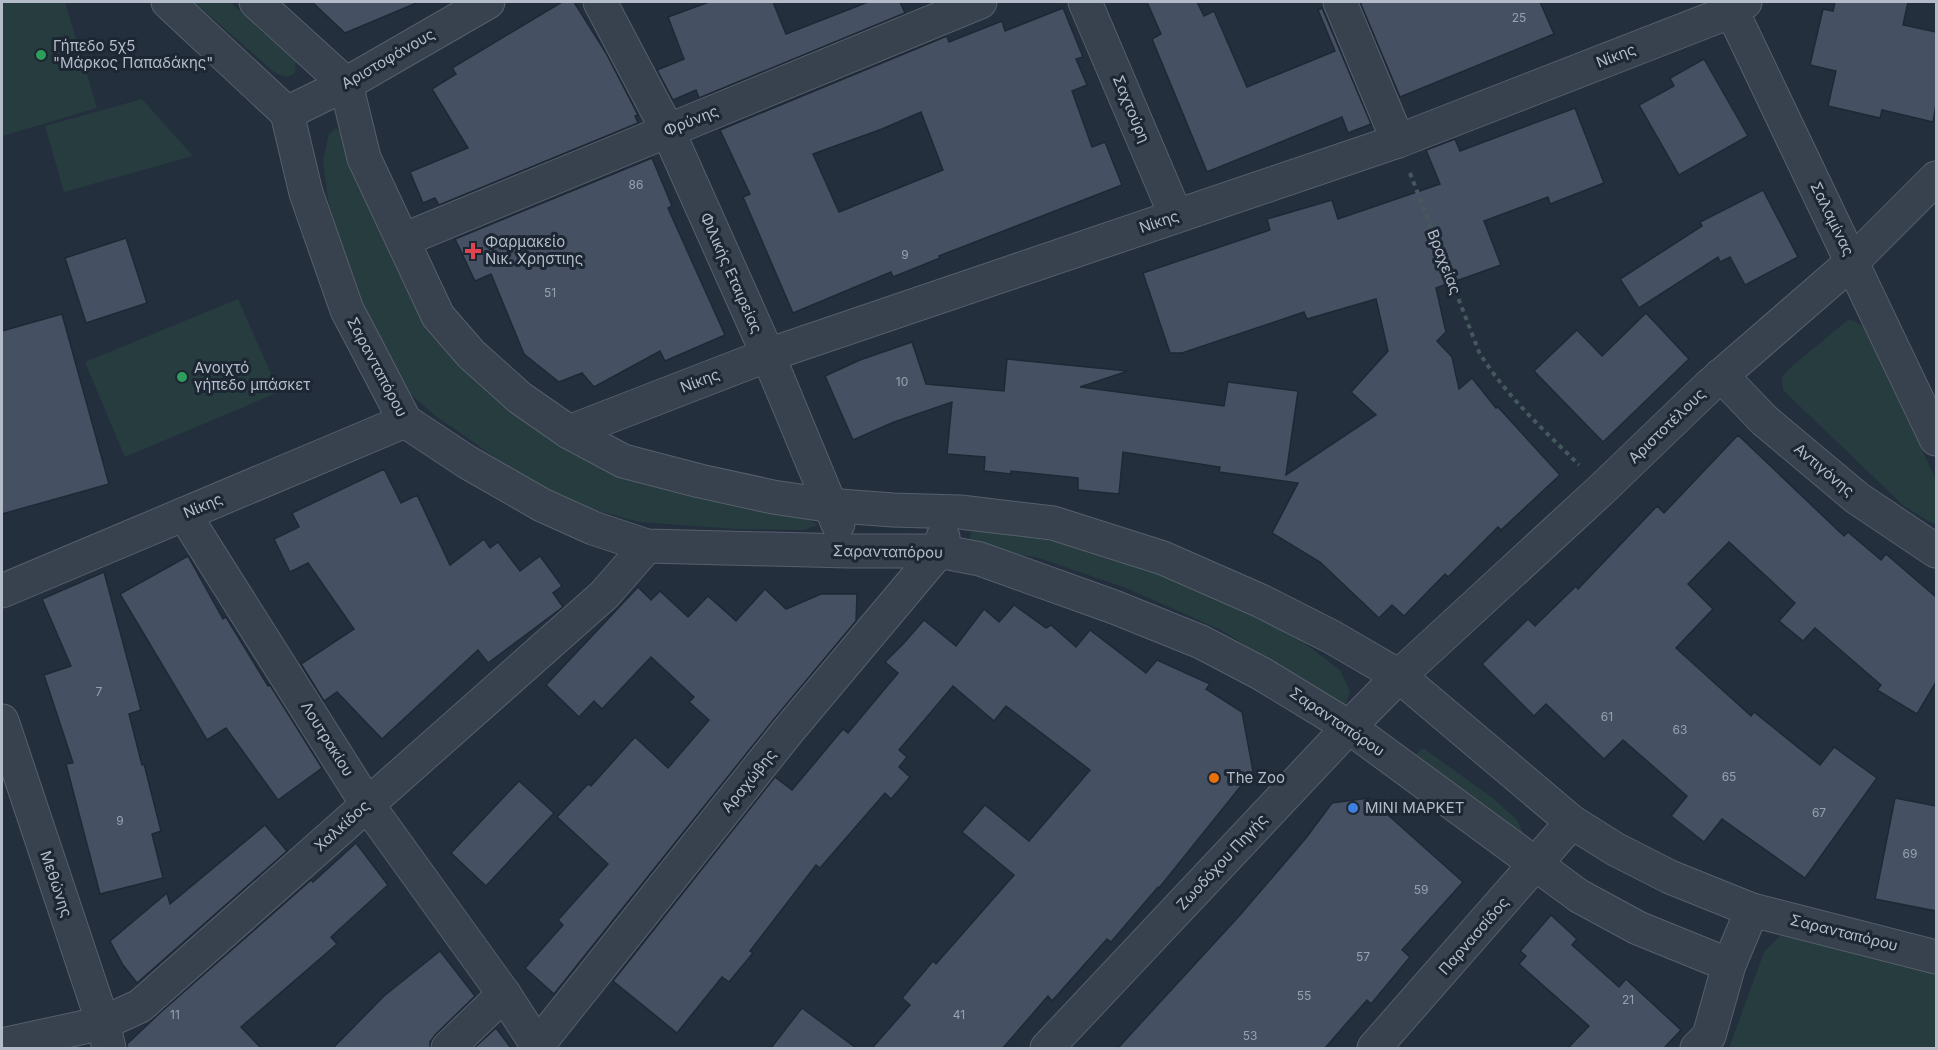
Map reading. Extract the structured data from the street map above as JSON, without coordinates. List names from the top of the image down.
{
  "streets": {
    "street": [
      "Νίκης",
      "Αριστοφάνους",
      "Σαχτούρη",
      "Φρύνης",
      "Σαλαμίνας",
      "Φιλικής Εταιρείας",
      "Σαρανταπόρου",
      "Αριστοτέλους",
      "Αντιγόνης",
      "Λουτρακίου",
      "Αραχώβης",
      "Χαλκίδος",
      "Ζωοδόχου Πηγής",
      "Μεθώνης",
      "Παρνασσίδος"
    ],
    "path": ["Βραχείας"]
  },
  "crossings": [
    ["Νίκης", "Σαχτούρη"],
    ["Νίκης", "Σαλαμίνας"],
    ["Νίκης", "Βραχείας"],
    ["Νίκης", "Φιλικής Εταιρείας"],
    ["Νίκης", "Σαρανταπόρου"],
    ["Νίκης", "Λουτρακίου"],
    ["Αριστοφάνους", "Σαρανταπόρου"],
    ["Φρύνης", "Φιλικής Εταιρείας"],
    ["Φρύνης", "Σαρανταπόρου"],
    ["Σαλαμίνας", "Αριστοτέλους"],
    ["Βραχείας", "Αριστοτέλους"],
    ["Φιλικής Εταιρείας", "Σαρανταπόρου"],
    ["Σαρανταπόρου", "Αριστοτέλους"],
    ["Σαρανταπόρου", "Αραχώβης"],
    ["Σαρανταπόρου", "Χαλκίδος"],
    ["Σαρανταπόρου", "Ζωοδόχου Πηγής"],
    ["Σαρανταπόρου", "Παρνασσίδος"],
    ["Αριστοτέλους", "Αντιγόνης"],
    ["Αριστοτέλους", "Ζωοδόχου Πηγής"],
    ["Λουτρακίου", "Αραχώβης"],
    ["Λουτρακίου", "Χαλκίδος"],
    ["Χαλκίδος", "Μεθώνης"]
  ],
  "places": {
    "other": [
      "Γήπεδο 5χ5 \"Μάρκος Παπαδάκης\"",
      "Ανοιχτό γήπεδο μπάσκετ",
      "The Zoo",
      "ΜΙΝΙ ΜΑΡΚΕΤ"
    ],
    "health": ["Φαρμακείο Νικ. Χρηστιης"]
  },
  "house_numbers": [
    "25",
    "86",
    "9",
    "51",
    "10",
    "7",
    "61",
    "63",
    "65",
    "67",
    "9",
    "69",
    "59",
    "57",
    "55",
    "21",
    "11",
    "41",
    "53"
  ]
}
